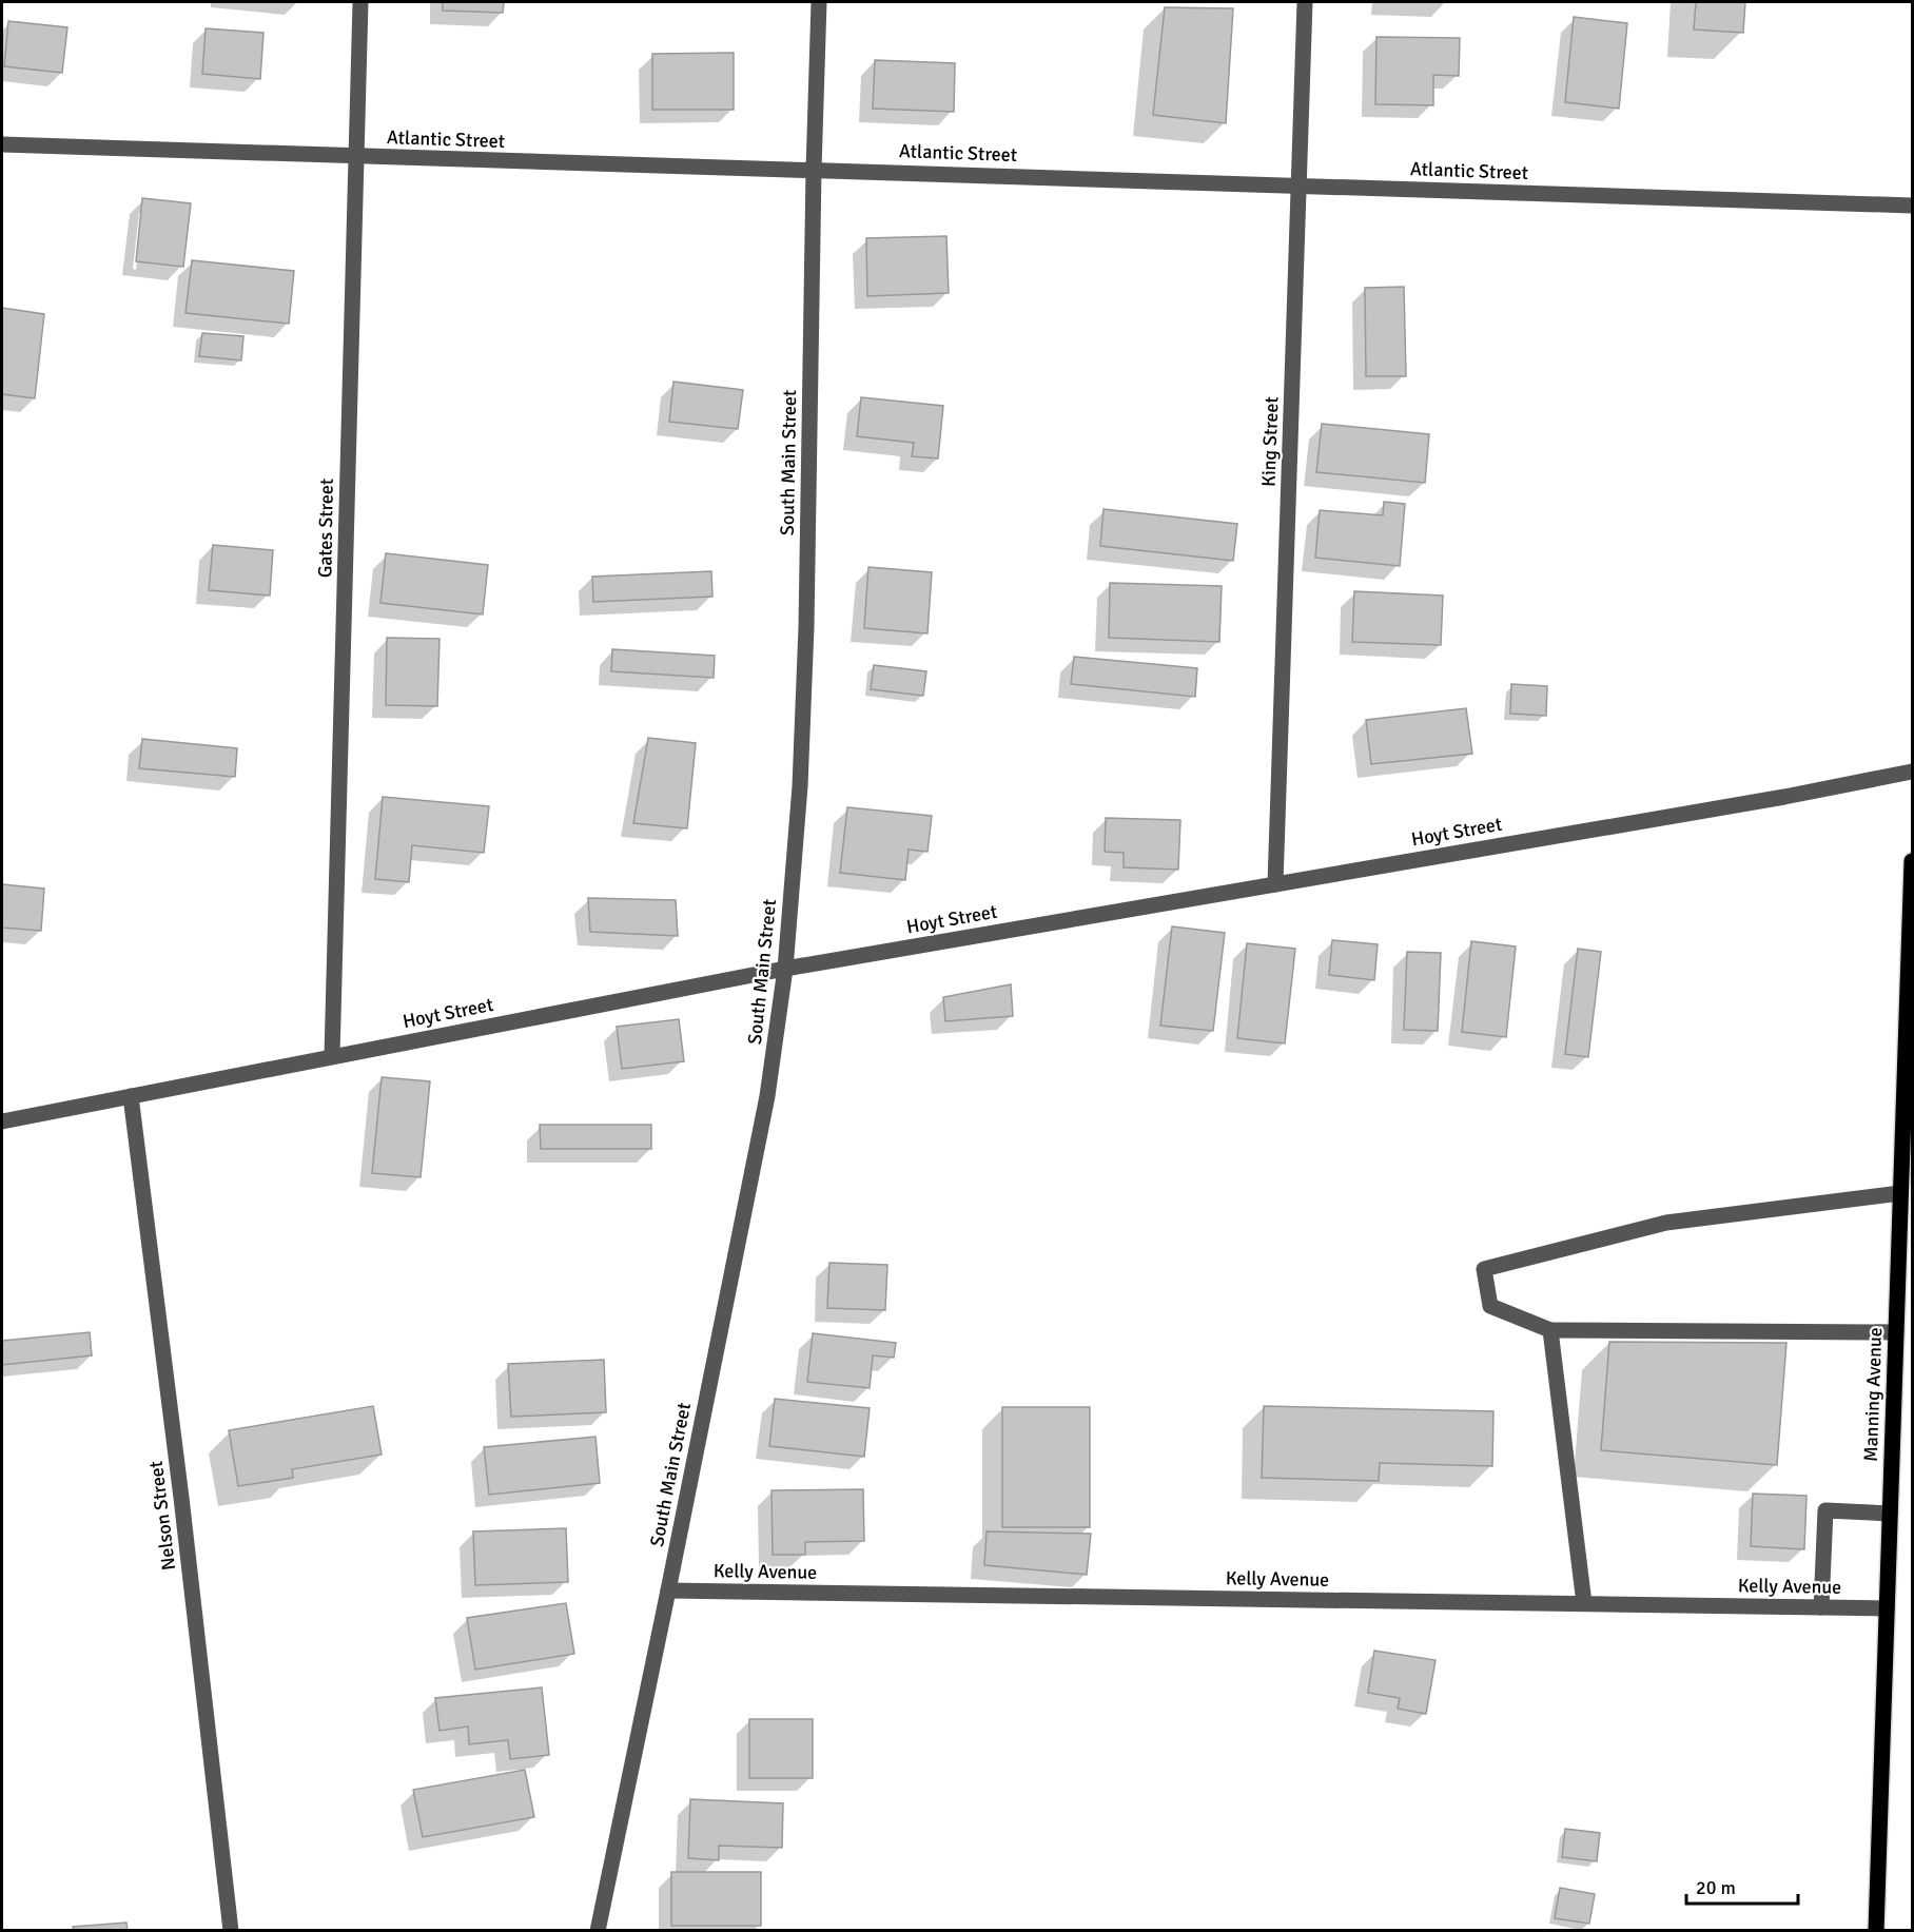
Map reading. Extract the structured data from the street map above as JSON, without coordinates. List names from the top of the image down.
{
  "streets": {
    "main road": ["Manning Avenue"],
    "street": [
      "Atlantic Street",
      "King Street",
      "South Main Street",
      "Gates Street",
      "Hoyt Street",
      "Nelson Street",
      "Kelly Avenue"
    ]
  },
  "crossings": [
    ["Atlantic Street", "King Street"],
    ["Atlantic Street", "South Main Street"],
    ["Atlantic Street", "Gates Street"],
    ["King Street", "Hoyt Street"],
    ["South Main Street", "Hoyt Street"],
    ["South Main Street", "Kelly Avenue"],
    ["Gates Street", "Hoyt Street"],
    ["Hoyt Street", "Nelson Street"],
    ["Manning Avenue", "Kelly Avenue"]
  ],
  "scale_bar": "20 m"
}
